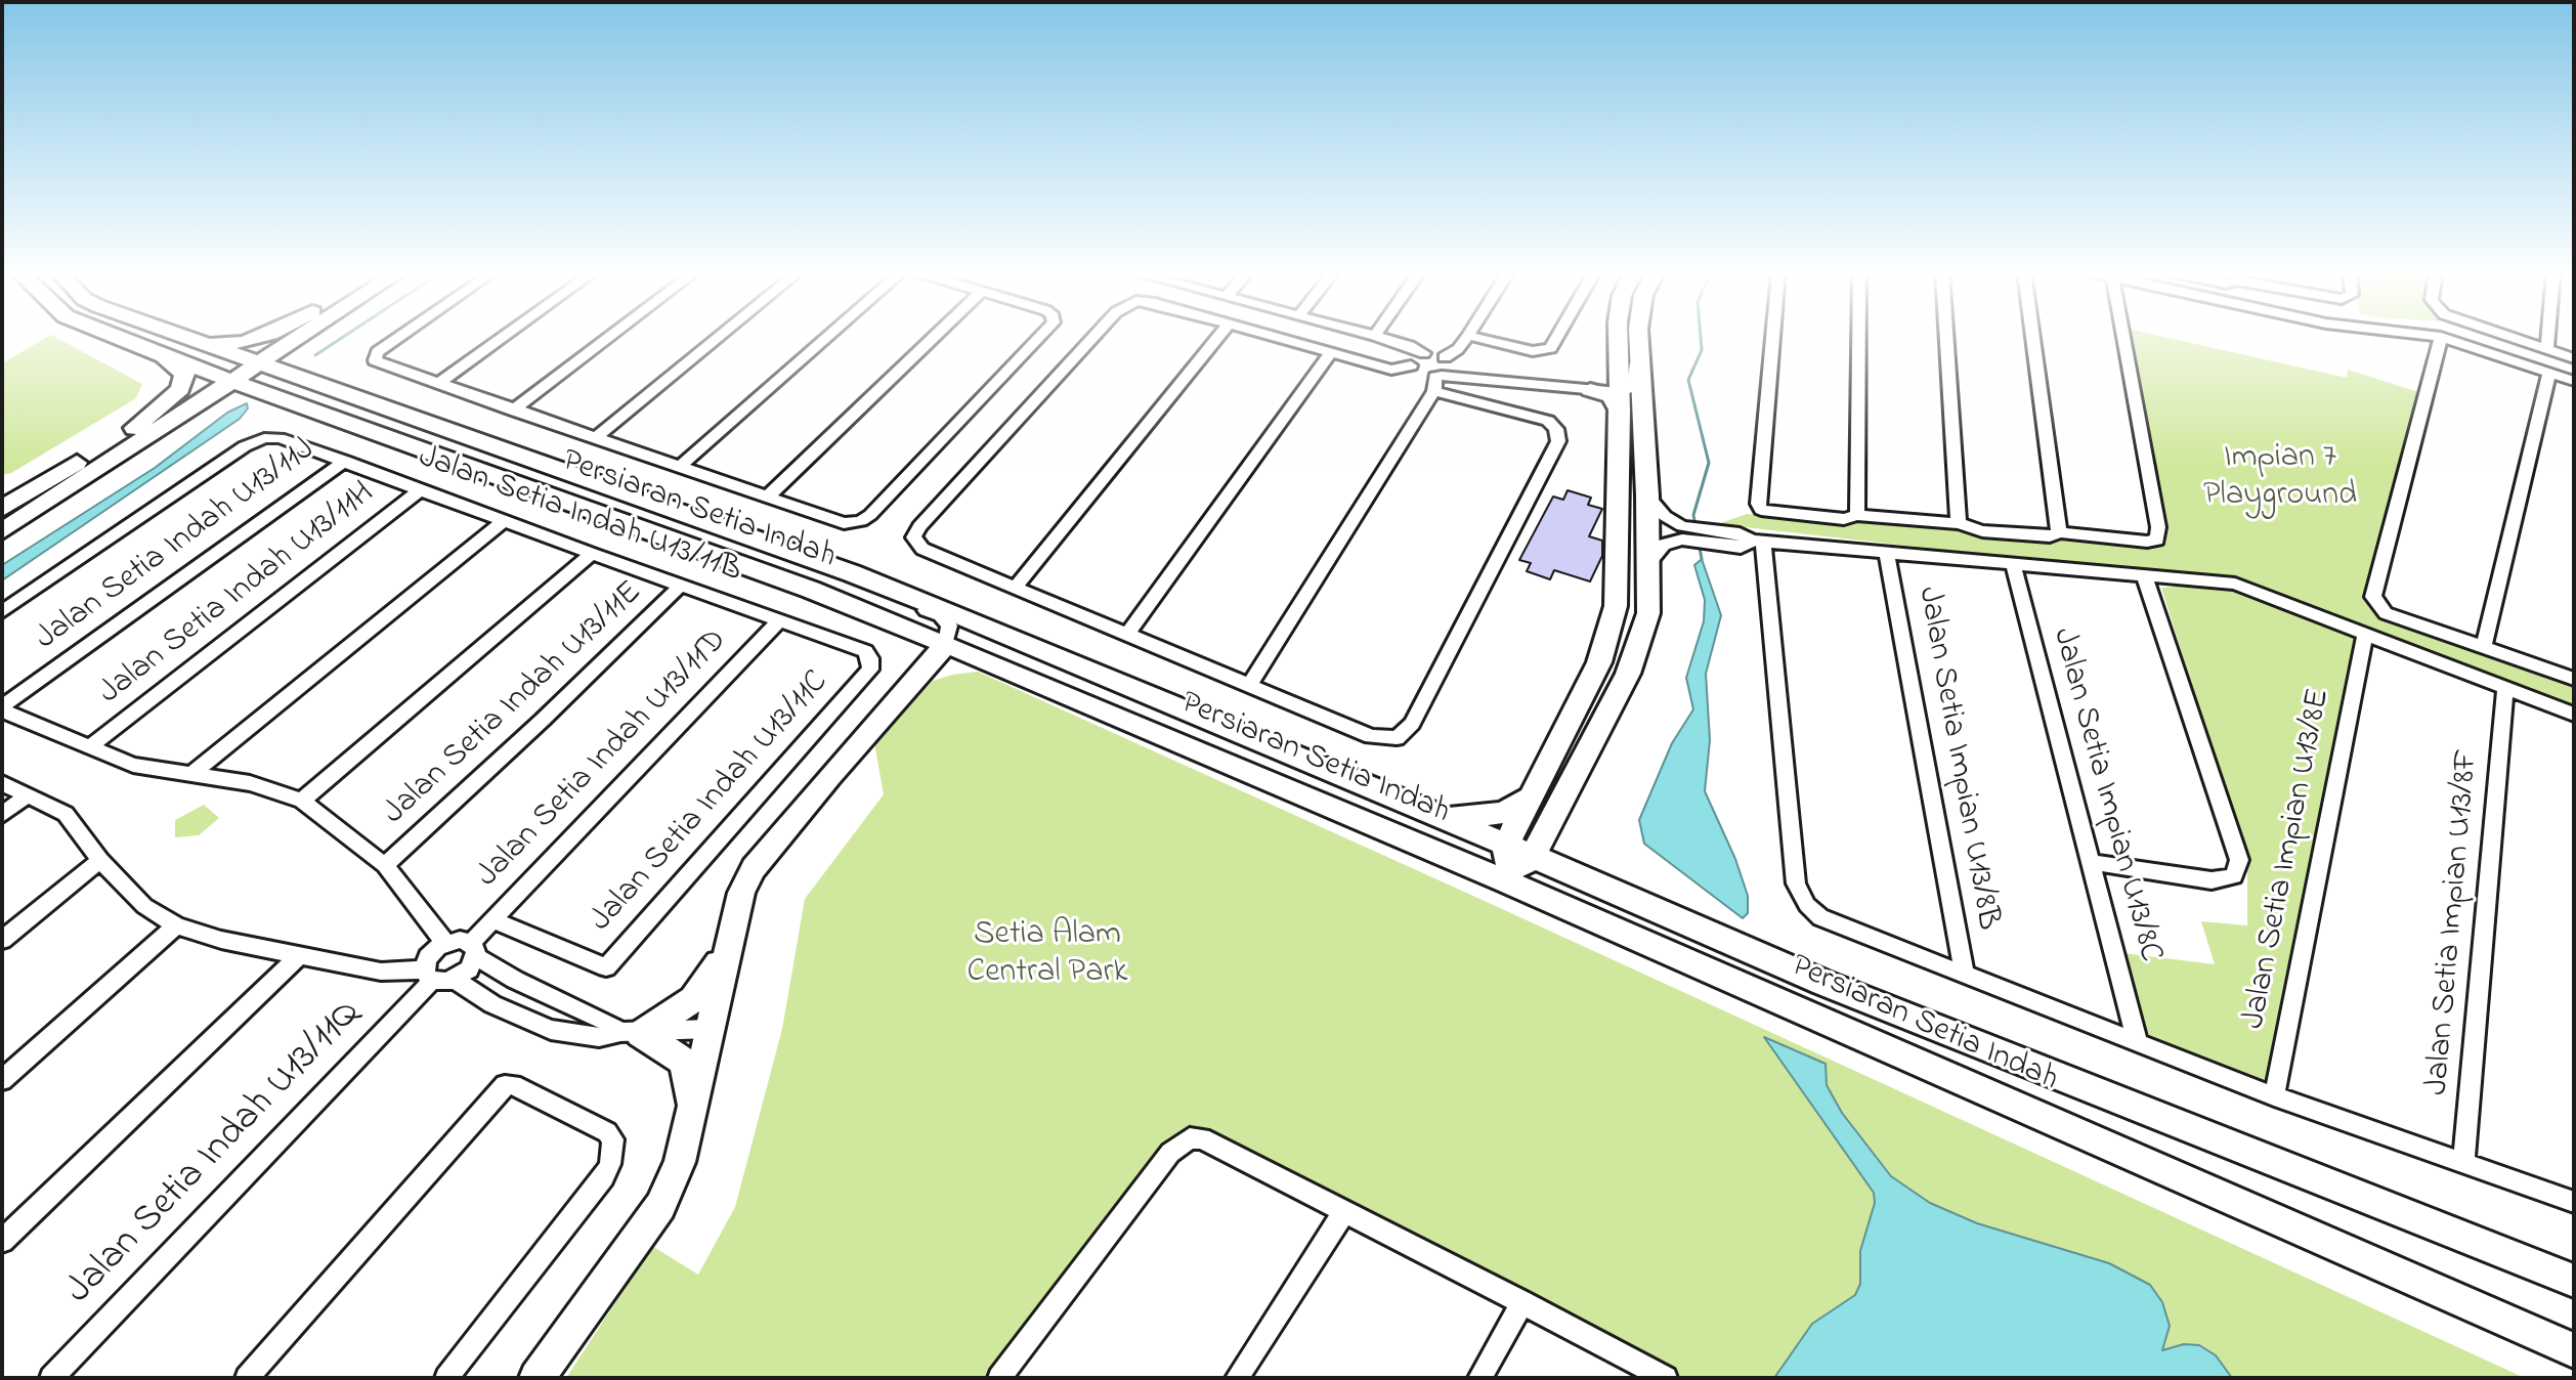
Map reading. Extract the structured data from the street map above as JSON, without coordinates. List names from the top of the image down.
{
  "streets": {
    "street": [
      "Persiaran Setia Indah",
      "Jalan Setia Indah U13/11B",
      "Jalan Setia Indah U13/11J",
      "Jalan Setia Indah U13/11H",
      "Jalan Setia Indah U13/11E",
      "Jalan Setia Impian U13/8B",
      "Jalan Setia Indah U13/11D",
      "Jalan Setia Impian U13/8C",
      "Jalan Setia Indah U13/11C",
      "Jalan Setia Impian U13/8E",
      "Jalan Setia Impian U13/8F",
      "Jalan Setia Indah U13/11Q"
    ]
  },
  "crossings": [
    ["Jalan Setia Indah U13/11B", "Jalan Setia Indah U13/11J"],
    ["Jalan Setia Indah U13/11B", "Jalan Setia Indah U13/11H"],
    ["Jalan Setia Indah U13/11B", "Jalan Setia Indah U13/11E"],
    ["Jalan Setia Indah U13/11B", "Jalan Setia Indah U13/11D"],
    ["Jalan Setia Indah U13/11B", "Jalan Setia Indah U13/11C"],
    ["Jalan Setia Indah U13/11D", "Jalan Setia Indah U13/11C"],
    ["Jalan Setia Indah U13/11D", "Jalan Setia Indah U13/11Q"]
  ],
  "parks": ["Impian 7 Playground", "Setia Alam Central Park"]
}
